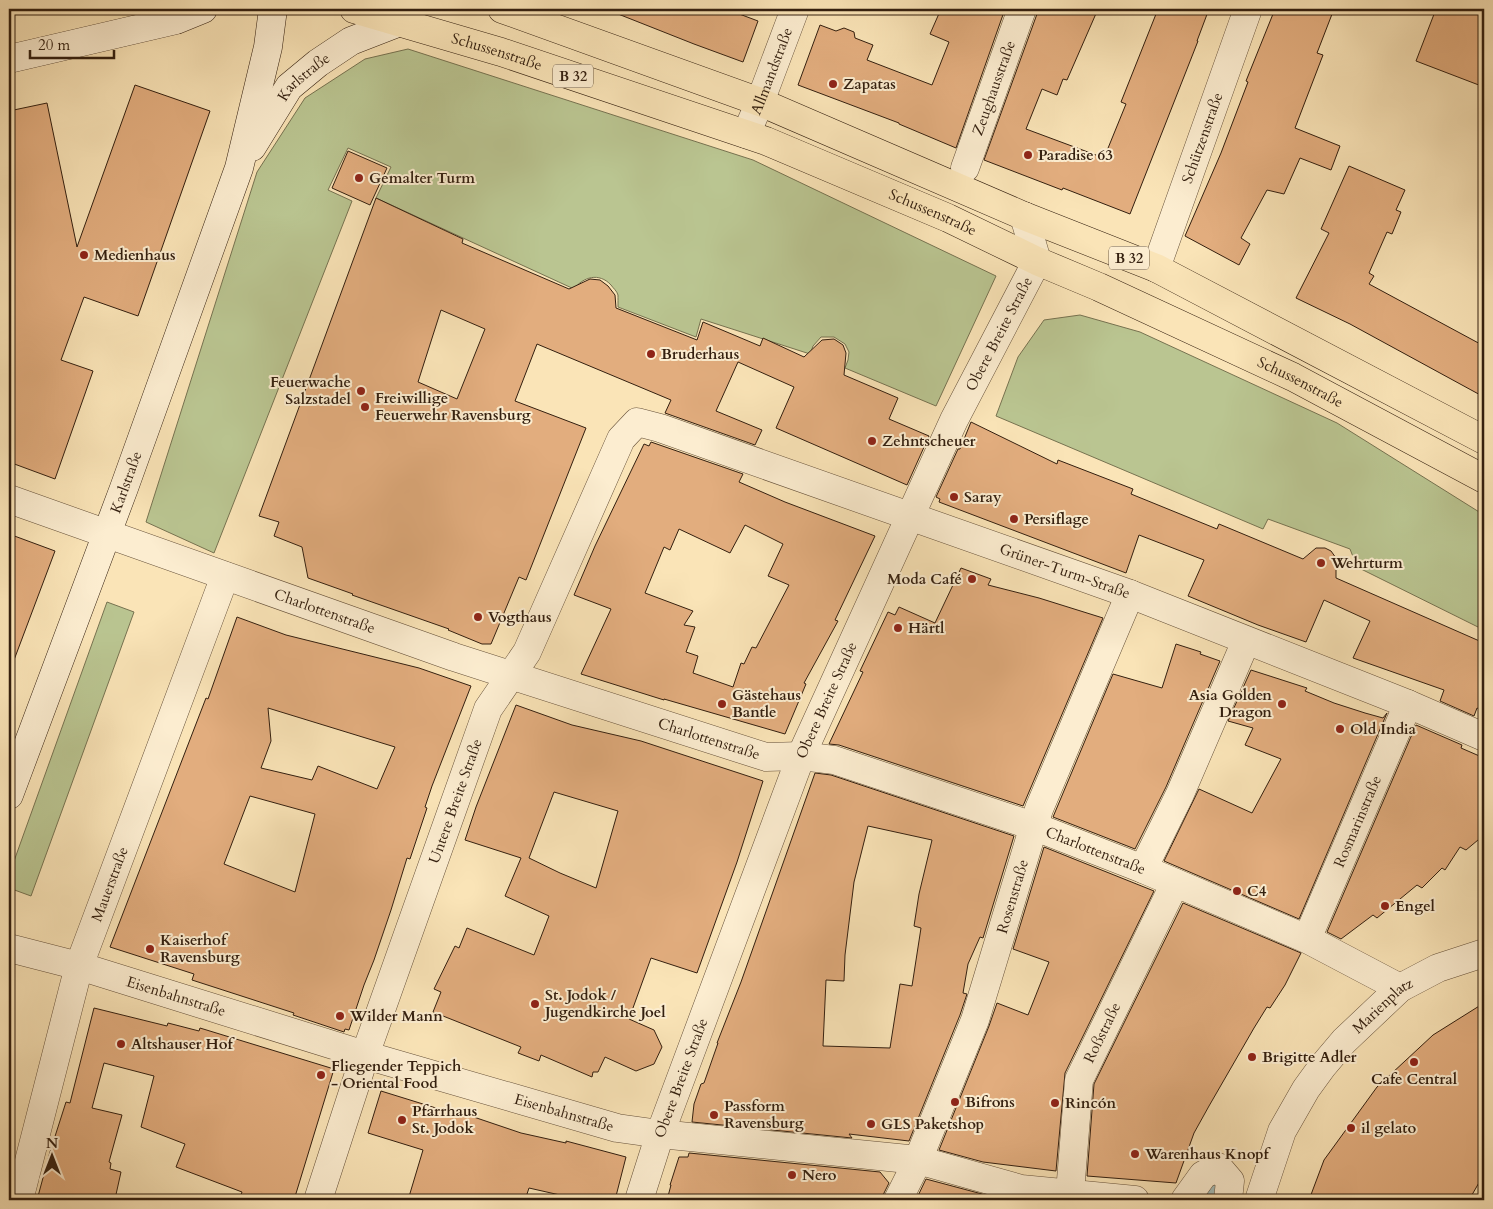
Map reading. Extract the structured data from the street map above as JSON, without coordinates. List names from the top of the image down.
{
  "streets": {
    "main road": ["Schussenstraße", "B 32"],
    "street": [
      "Allmandstraße",
      "Karlstraße",
      "Zeughausstraße",
      "Schützenstraße",
      "Obere Breite Straße",
      "Grüner-Turm-Straße",
      "Charlottenstraße",
      "Untere Breite Straße",
      "Rosmarinstraße",
      "Mauerstraße",
      "Rosenstraße",
      "Eisenbahnstraße",
      "Marienplatz",
      "Roßstraße"
    ]
  },
  "crossings": [
    ["Schussenstraße", "Allmandstraße"],
    ["Schussenstraße", "Karlstraße"],
    ["Schussenstraße", "Obere Breite Straße"],
    ["Allmandstraße", "B 32"],
    ["B 32", "Schützenstraße"],
    ["B 32", "Obere Breite Straße"],
    ["Karlstraße", "Charlottenstraße"],
    ["Obere Breite Straße", "Grüner-Turm-Straße"],
    ["Obere Breite Straße", "Charlottenstraße"],
    ["Obere Breite Straße", "Eisenbahnstraße"],
    ["Grüner-Turm-Straße", "Untere Breite Straße"],
    ["Grüner-Turm-Straße", "Rosmarinstraße"],
    ["Grüner-Turm-Straße", "Rosenstraße"],
    ["Charlottenstraße", "Untere Breite Straße"],
    ["Charlottenstraße", "Rosmarinstraße"],
    ["Charlottenstraße", "Mauerstraße"],
    ["Charlottenstraße", "Rosenstraße"],
    ["Charlottenstraße", "Marienplatz"],
    ["Charlottenstraße", "Roßstraße"],
    ["Untere Breite Straße", "Eisenbahnstraße"],
    ["Mauerstraße", "Eisenbahnstraße"],
    ["Rosenstraße", "Eisenbahnstraße"],
    ["Eisenbahnstraße", "Roßstraße"]
  ],
  "places": [
    "Zapatas",
    "Paradise 63",
    "Gemalter Turm",
    "Medienhaus",
    "Bruderhaus",
    "Feuerwache Salzstadel",
    "Freiwillige Feuerwehr Ravensburg",
    "Zehntscheuer",
    "Saray",
    "Persiflage",
    "Wehrturm",
    "Moda Café",
    "Vogthaus",
    "Härtl",
    "Gästehaus Bantle",
    "Asia Golden Dragon",
    "Old India",
    "C4",
    "Engel",
    "Kaiserhof Ravensburg",
    "St. Jodok / Jugendkirche Joel",
    "Wilder Mann",
    "Altshauser Hof",
    "Brigitte Adler",
    "Cafe Central",
    "Fliegender Teppich - Oriental Food",
    "Bifrons",
    "Rincón",
    "Passform Ravensburg",
    "Pfarrhaus St. Jodok",
    "GLS Paketshop",
    "il gelato",
    "Warenhaus Knopf",
    "Nero"
  ],
  "scale_bar": "20 m",
  "north": "top"
}
